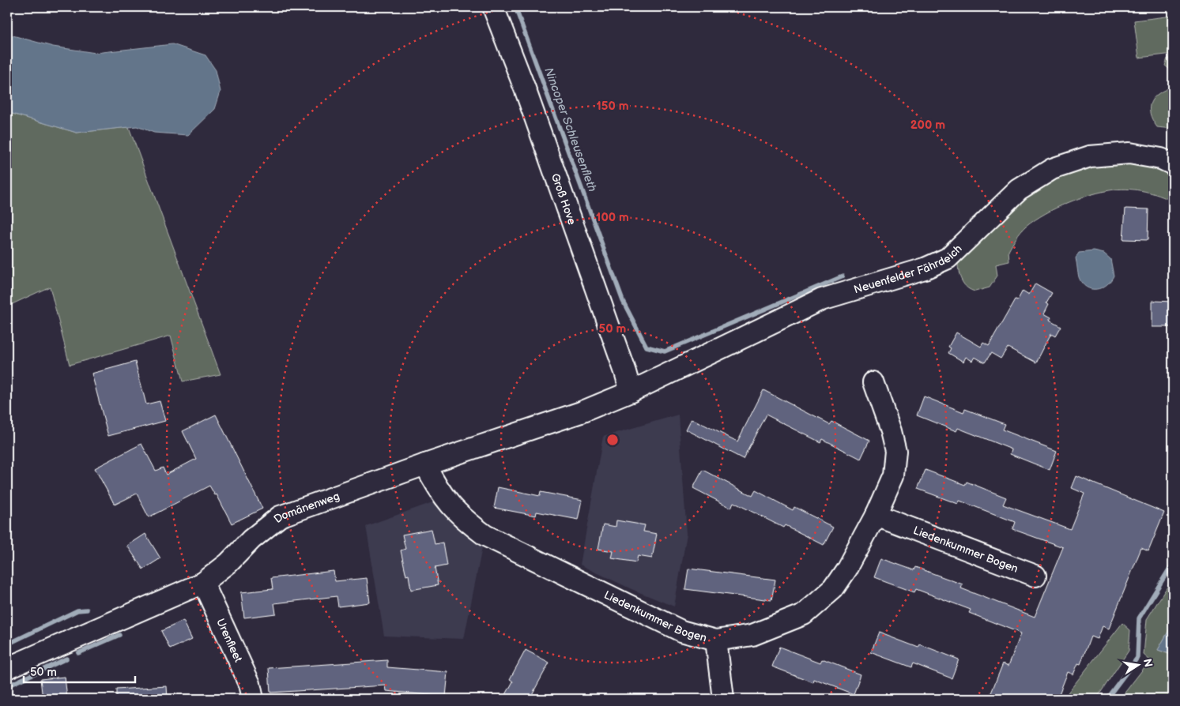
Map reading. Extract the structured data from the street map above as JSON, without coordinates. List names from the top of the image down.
{
  "streets": {
    "street": [
      "Groß Hove",
      "Neuenfelder Fährdeich",
      "Domänenweg",
      "Liedenkummer Bogen",
      "Urenfleet"
    ]
  },
  "crossings": [
    ["Groß Hove", "Neuenfelder Fährdeich"],
    ["Groß Hove", "Domänenweg"],
    ["Neuenfelder Fährdeich", "Domänenweg"],
    ["Domänenweg", "Liedenkummer Bogen"],
    ["Domänenweg", "Urenfleet"]
  ],
  "water": ["Nincoper Schleusenfleth"],
  "scale_bar": "50 m",
  "north": "right",
  "rings": [
    "150 m",
    "200 m",
    "100 m",
    "50 m"
  ]
}
